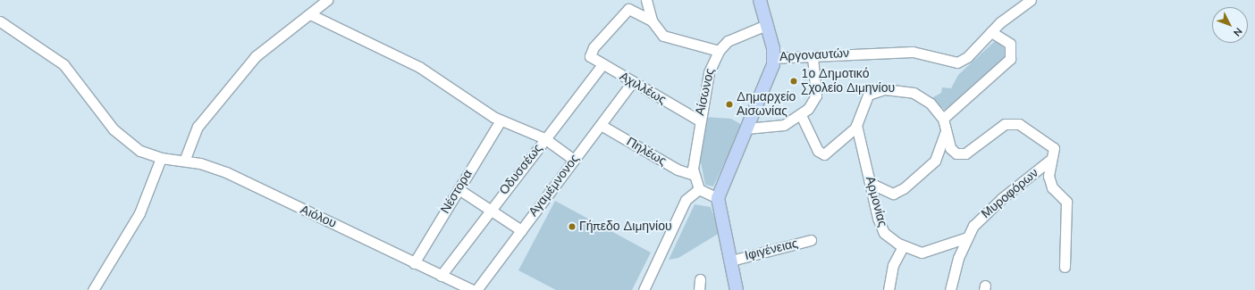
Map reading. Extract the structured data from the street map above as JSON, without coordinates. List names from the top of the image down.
{
  "streets": {
    "street": [
      "Αργοναυτών",
      "Αχιλλέως",
      "Αίσωνος",
      "Πηλέως",
      "Οδυσσέως",
      "Αγαμέμνονος",
      "Νέστορα",
      "Μυροφόρων",
      "Αρμονίας",
      "Αιόλου",
      "Ιφιγένειας"
    ]
  },
  "crossings": [
    ["Αχιλλέως", "Αίσωνος"],
    ["Αχιλλέως", "Οδυσσέως"],
    ["Αχιλλέως", "Αγαμέμνονος"],
    ["Αίσωνος", "Πηλέως"],
    ["Πηλέως", "Αγαμέμνονος"],
    ["Οδυσσέως", "Αιόλου"],
    ["Νέστορα", "Αιόλου"],
    ["Μυροφόρων", "Αρμονίας"]
  ],
  "places": ["1ο Δημοτικό Σχολείο Διμηνίου", "Δημαρχείο Αισωνίας", "Γήπεδο Διμηνίου"],
  "north": "bottom right"
}
